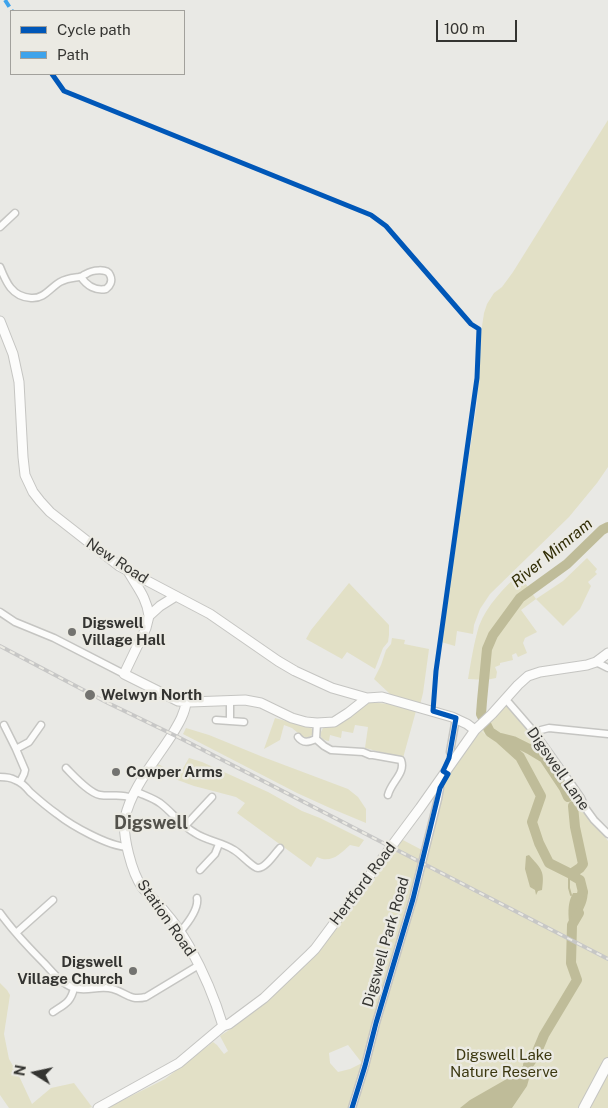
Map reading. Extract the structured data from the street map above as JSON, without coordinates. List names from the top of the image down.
{
  "streets": {
    "street": [
      "New Road",
      "Digswell Lane",
      "Hertford Road",
      "Station Road",
      "Digswell Park Road"
    ]
  },
  "crossings": [
    ["New Road", "Hertford Road"],
    ["Hertford Road", "Station Road"],
    ["Hertford Road", "Digswell Park Road"]
  ],
  "districts": ["Digswell"],
  "water": ["River Mimram"],
  "parks": ["Digswell Lake Nature Reserve"],
  "places": [
    "Digswell Village Hall",
    "Welwyn North",
    "Cowper Arms",
    "Digswell Village Church"
  ],
  "legend": ["Cycle path", "Path"],
  "scale_bar": "100 m",
  "north": "left"
}
